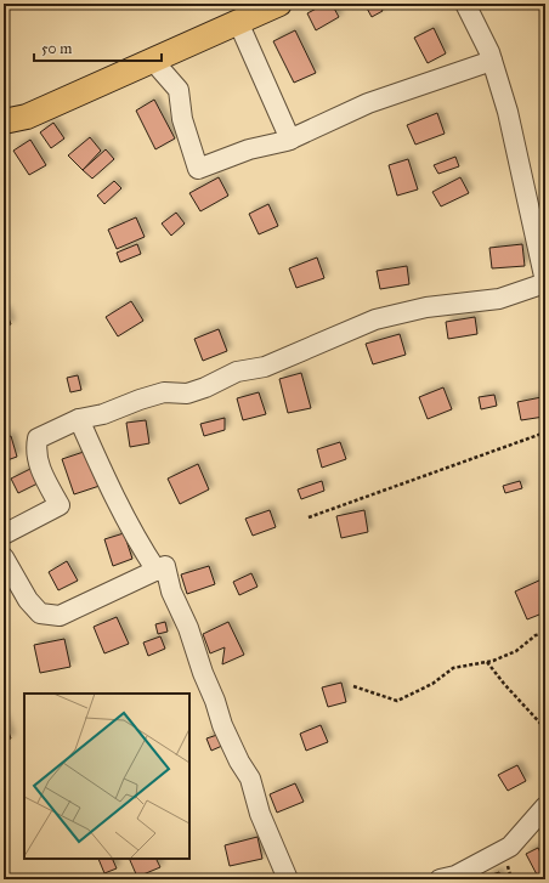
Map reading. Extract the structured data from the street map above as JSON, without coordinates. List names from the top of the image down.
{
  "scale_bar": "50 m"
}
